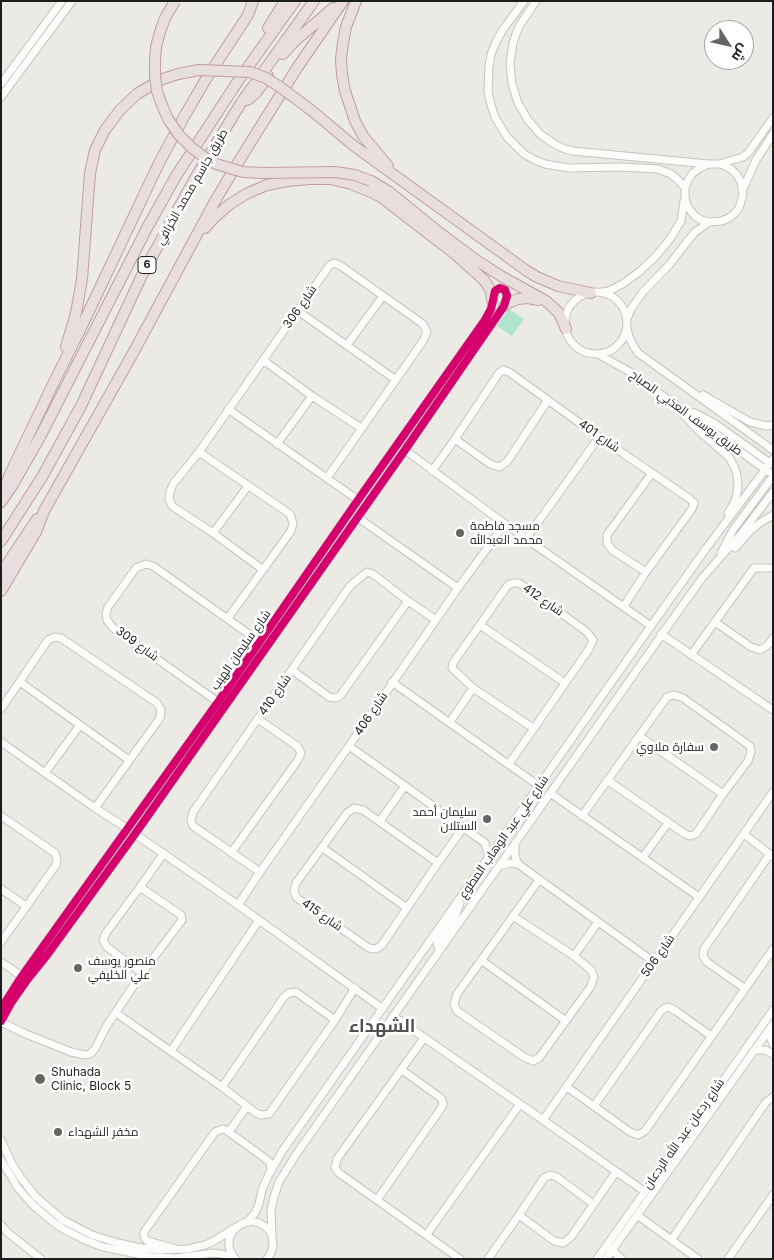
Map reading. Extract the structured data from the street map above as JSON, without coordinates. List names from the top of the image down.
{
  "streets": {
    "highway": ["طريق جاسم محمد الخرافي", "6"],
    "street": [
      "شارع 306",
      "طريق يوسف العذبي الصباح",
      "شارع 401",
      "شارع 412",
      "شارع 309",
      "شارع سليمان الهيب",
      "شارع 410",
      "شارع 406",
      "شارع علي عبد الوهاب المطوع",
      "شارع 415",
      "شارع 506",
      "شارع ردعان عبد الله الردعان"
    ]
  },
  "crossings": [
    ["شارع 309", "شارع سليمان الهيب"],
    ["شارع 410", "شارع 406"]
  ],
  "districts": ["الشهداء"],
  "places": [
    "مسجد فاطمة محمد العبدالله",
    "سفارة ملاوي",
    "سليمان أحمد الستلان",
    "منصور يوسف علي الخليفي",
    "Shuhada Clinic, Block 5",
    "مخفر الشهداء"
  ],
  "north": "bottom right"
}
